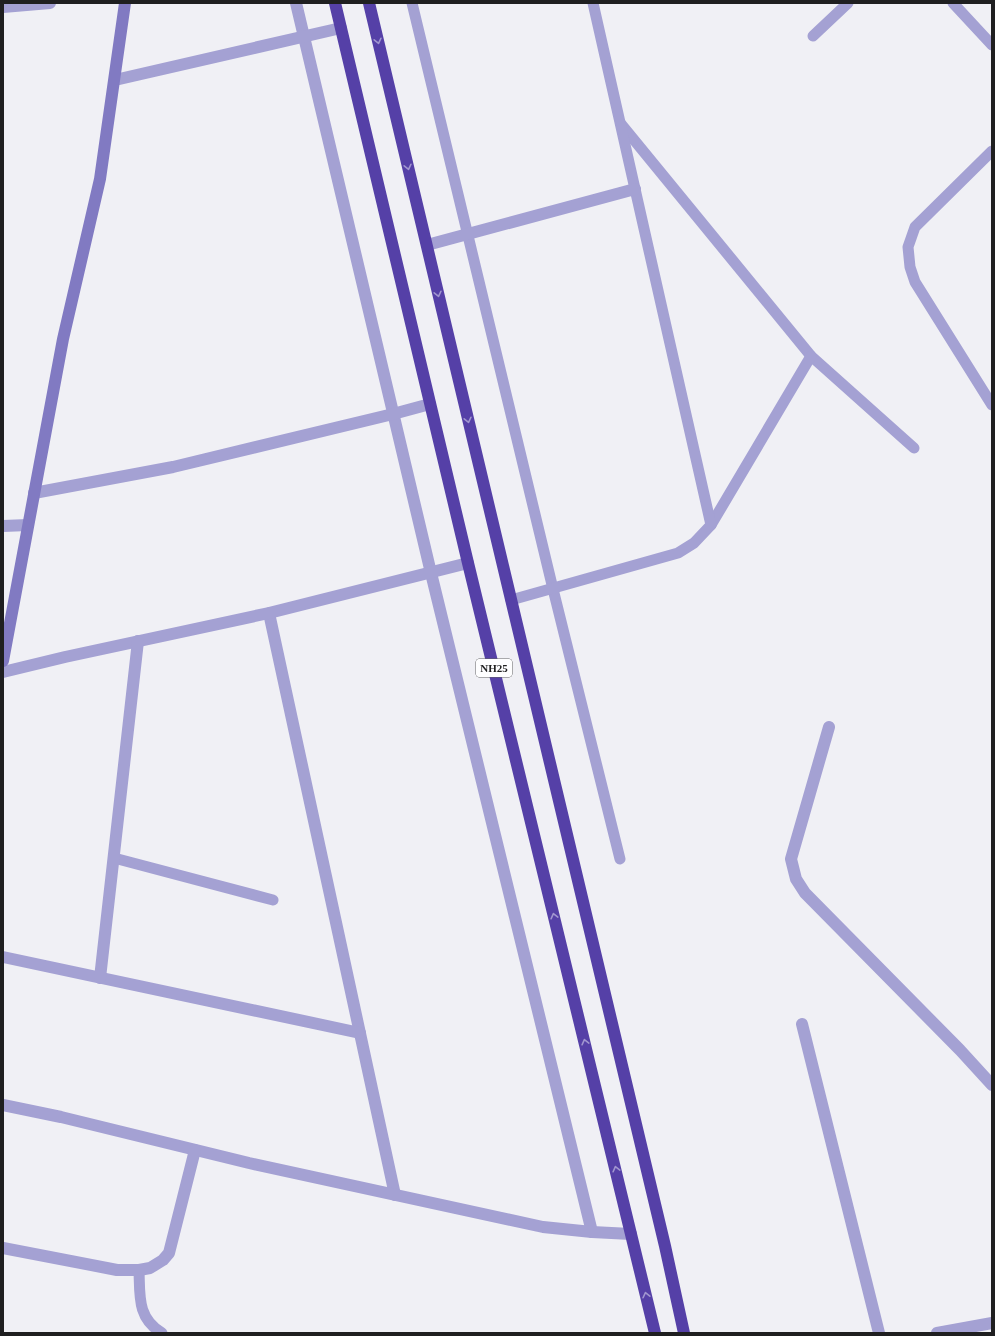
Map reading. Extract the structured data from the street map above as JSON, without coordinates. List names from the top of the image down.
{
  "streets": {
    "highway": ["NH25"]
  }
}
